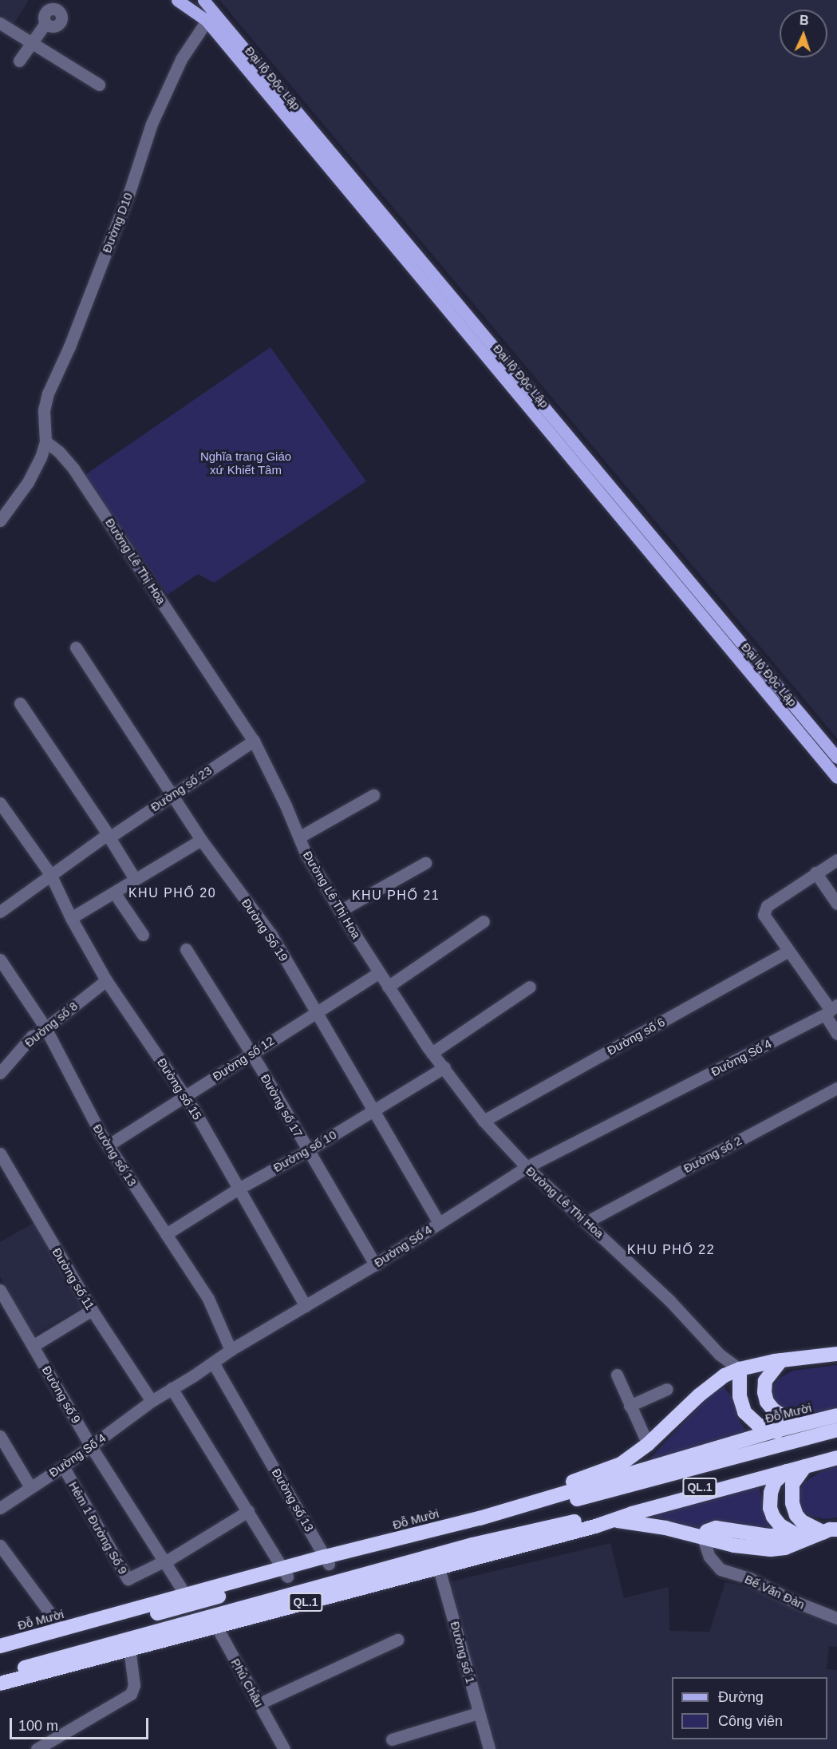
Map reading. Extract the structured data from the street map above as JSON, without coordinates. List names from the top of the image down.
{
  "streets": {
    "highway": ["Đỗ Mười", "QL.1"],
    "main road": ["Đại lộ Độc Lập"],
    "street": [
      "Đường D10",
      "Đường Lê Thị Hoa",
      "Đường số 23",
      "Đường Số 19",
      "Đường số 8",
      "Đường số 6",
      "Đường Số 4",
      "Đường số 12",
      "Đường số 15",
      "Đường số 17",
      "Đường số 10",
      "Đường số 2",
      "Đường số 13",
      "Đường số 11",
      "Đường số 9",
      "Hẻm 1 Đường Số 9",
      "Bế Văn Đàn",
      "Đường số 1",
      "Phú Châu"
    ]
  },
  "crossings": [
    ["Đại lộ Độc Lập", "Đường D10"],
    ["Đường D10", "Đường Lê Thị Hoa"],
    ["Đường Lê Thị Hoa", "Đường số 23"],
    ["Đường Lê Thị Hoa", "Đường số 6"],
    ["Đường Lê Thị Hoa", "Đường Số 4"],
    ["Đường Lê Thị Hoa", "Đường số 12"],
    ["Đường Lê Thị Hoa", "Đường số 10"],
    ["Đường Lê Thị Hoa", "Đường số 2"],
    ["Đường số 23", "Đường Số 19"],
    ["Đường số 23", "Đường số 15"],
    ["Đường Số 19", "Đường Số 4"],
    ["Đường Số 19", "Đường số 12"],
    ["Đường Số 19", "Đường số 10"],
    ["Đường số 8", "Đường số 15"],
    ["Đường số 8", "Đường số 13"],
    ["Đường Số 4", "Đường số 15"],
    ["Đường Số 4", "Đường số 17"],
    ["Đường Số 4", "Đường số 13"],
    ["Đường Số 4", "Đường số 11"],
    ["Đường Số 4", "Đường số 9"],
    ["Đường Số 4", "Hẻm 1 Đường Số 9"],
    ["Đường số 12", "Đường số 15"],
    ["Đường số 12", "Đường số 17"],
    ["Đường số 12", "Đường số 13"],
    ["Đường số 15", "Đường số 10"],
    ["Đường số 17", "Đường số 10"],
    ["Đường số 10", "Đường số 13"],
    ["Đường số 13", "Đỗ Mười"],
    ["Đường số 9", "Đỗ Mười"],
    ["Đường số 9", "Hẻm 1 Đường Số 9"],
    ["QL.1", "Đường số 1"],
    ["QL.1", "Phú Châu"]
  ],
  "districts": ["KHU PHỐ 20", "KHU PHỐ 21", "KHU PHỐ 22"],
  "parks": ["Nghĩa trang Giáo xứ Khiết Tâm"],
  "legend": ["Đường", "Công viên"],
  "scale_bar": "100 m",
  "north": "top"
}
